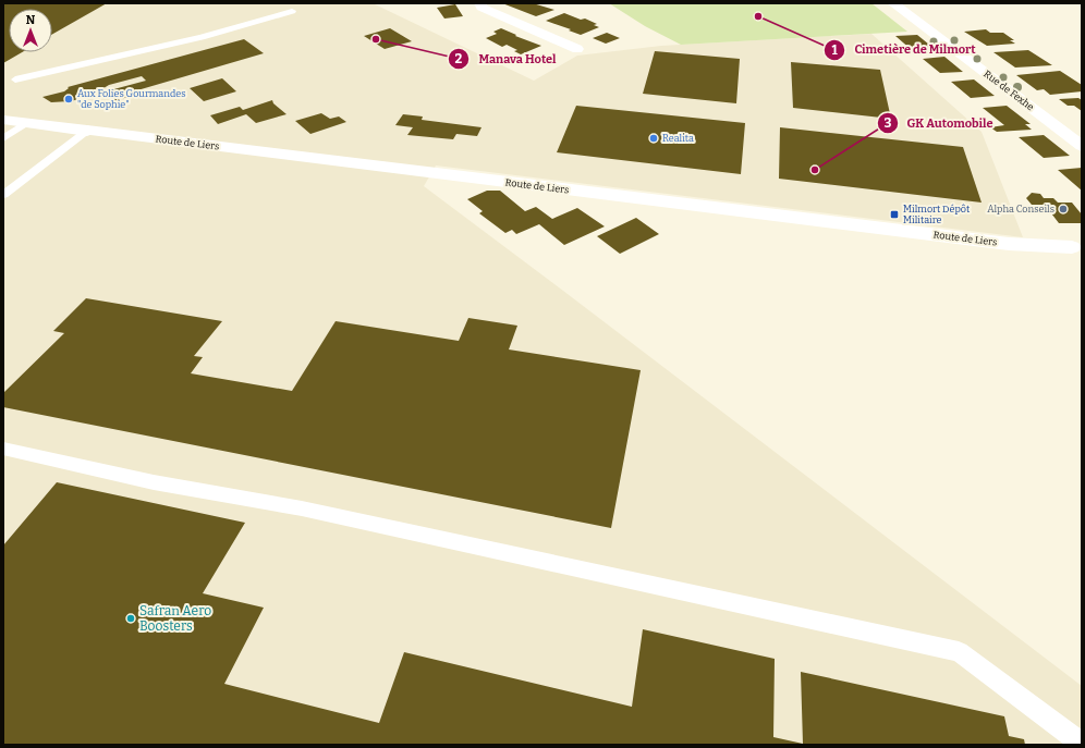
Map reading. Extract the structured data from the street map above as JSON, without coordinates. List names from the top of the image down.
{
  "streets": {
    "street": ["Rue de Fexhe", "Route de Liers"]
  },
  "places": {
    "other": [
      "Cimetière de Milmort",
      "Manava Hotel",
      "Aux Folies Gourmandes \"de Sophie\"",
      "Realita",
      "GK Automobile",
      "Alpha Conseils",
      "Safran Aero Boosters"
    ],
    "transit": ["Milmort Dépôt Militaire"]
  },
  "north": "top"
}
